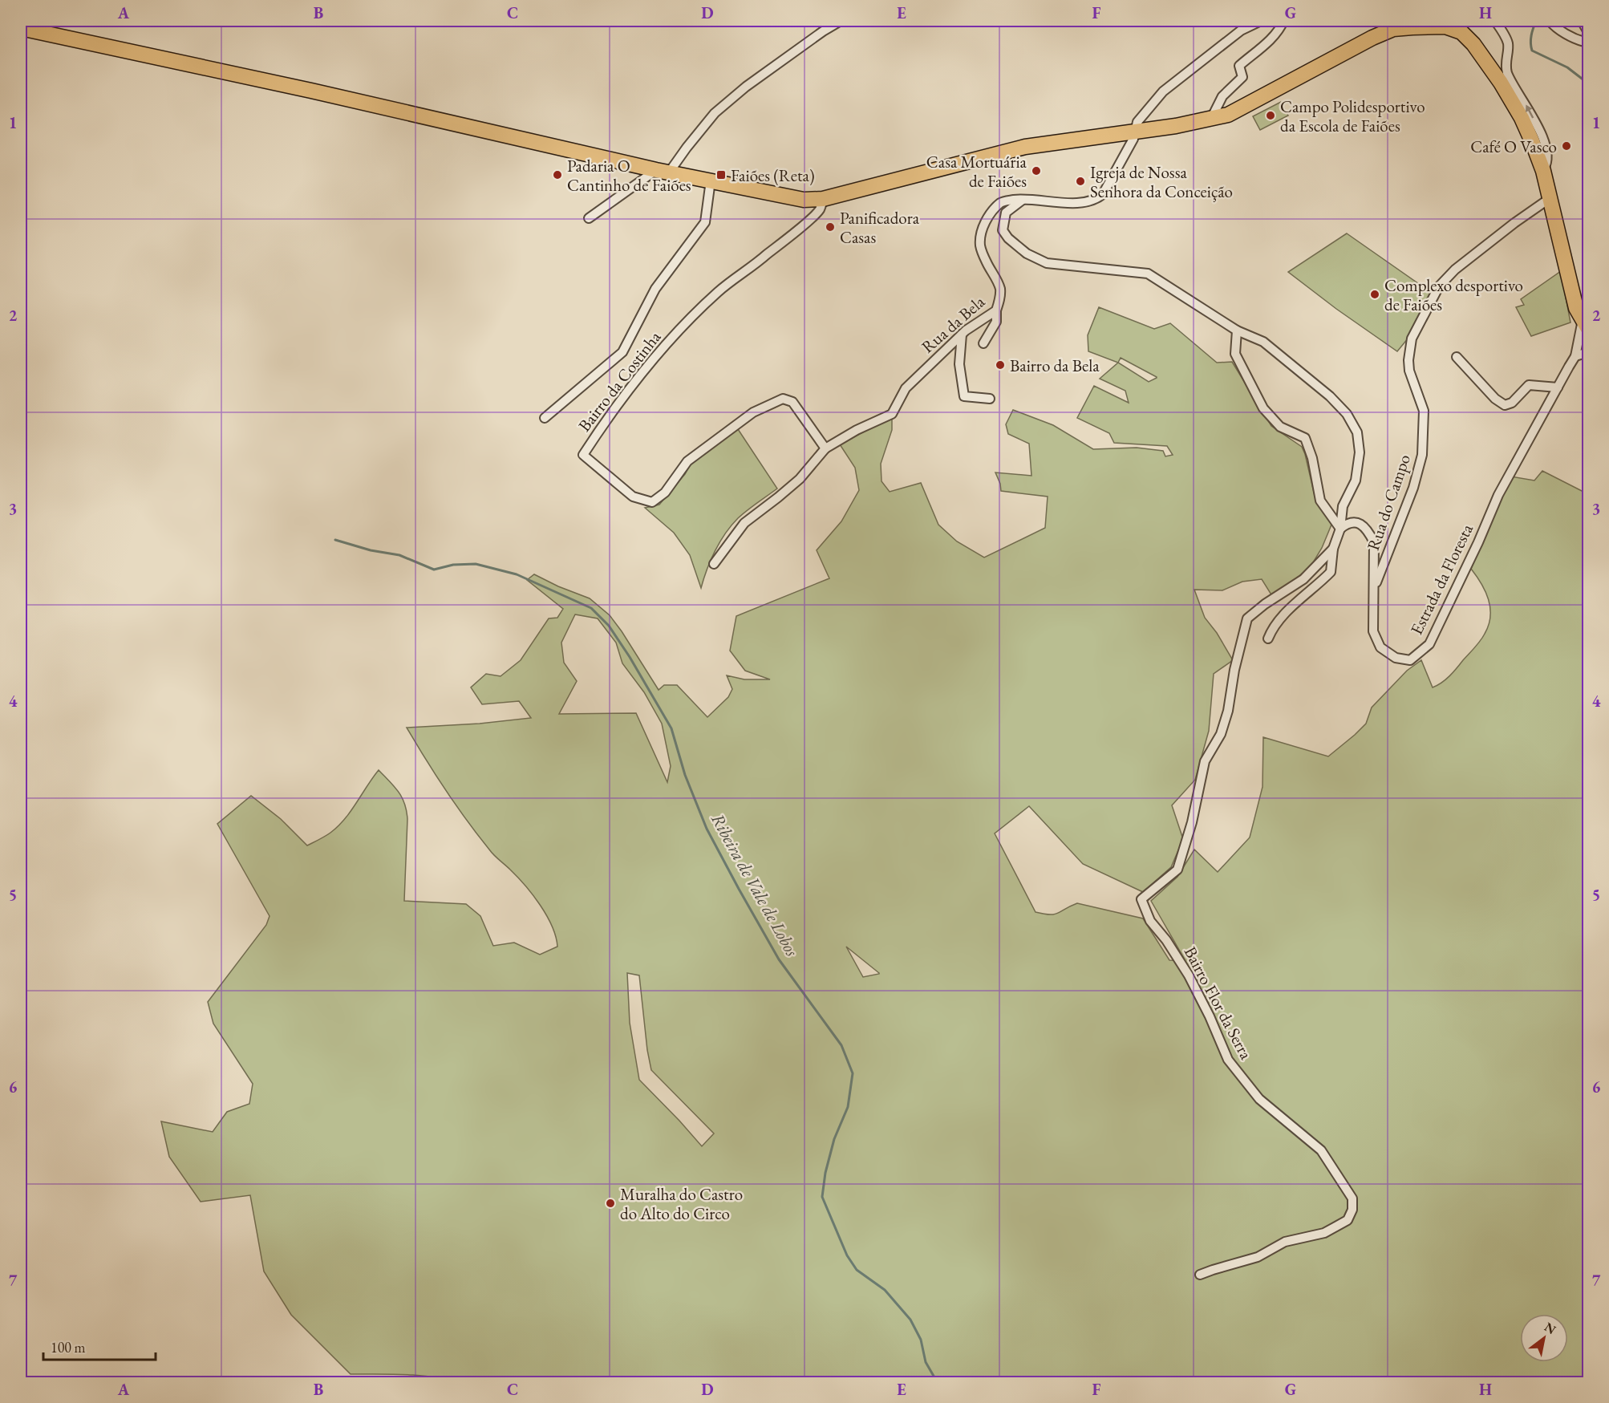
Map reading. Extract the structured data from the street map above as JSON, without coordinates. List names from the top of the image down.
{
  "streets": {
    "street": [
      "Rua da Bela",
      "Bairro da Costinha",
      "Rua do Campo",
      "Estrada da Floresta",
      "Bairro Flor da Serra"
    ]
  },
  "crossings": [
    ["Rua da Bela", "Bairro da Costinha"],
    ["Rua da Bela", "Bairro Flor da Serra"],
    ["Rua do Campo", "Estrada da Floresta"],
    ["Estrada da Floresta", "Bairro Flor da Serra"]
  ],
  "water": ["Ribeira de Vale de Lobos"],
  "places": {
    "other": [
      "Campo Polidesportivo da Escola de Faiões",
      "Café O Vasco",
      "Casa Mortuária de Faiões",
      "Padaria O Cantinho de Faiões",
      "Igreja de Nossa Senhora da Conceição",
      "Panificadora Casas",
      "Complexo desportivo de Faiões",
      "Bairro da Bela",
      "Muralha do Castro do Alto do Circo"
    ],
    "transit": ["Faiões (Reta)"]
  },
  "scale_bar": "100 m",
  "north": "top right",
  "grid": {
    "columns": [
      "A",
      "B",
      "C",
      "D",
      "E",
      "F",
      "G",
      "H"
    ],
    "rows": [
      "1",
      "2",
      "3",
      "4",
      "5",
      "6",
      "7"
    ]
  }
}
